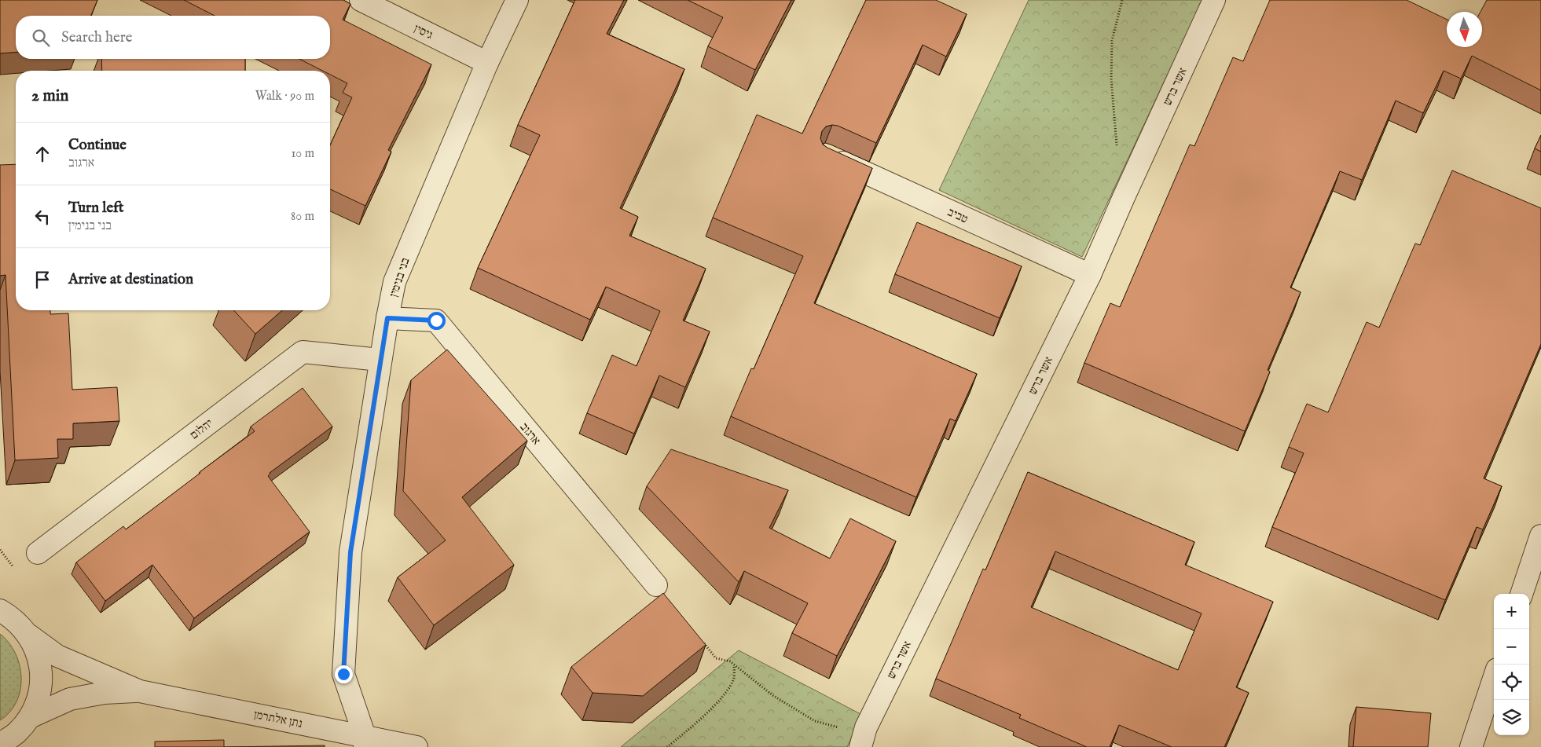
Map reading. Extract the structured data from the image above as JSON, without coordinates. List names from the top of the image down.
{
  "streets": {
    "street": [
      "גיסין",
      "אשר ברש",
      "טביב",
      "בני בנימין",
      "יהלום",
      "ארגוב",
      "נתן אלתרמן"
    ]
  },
  "crossings": [
    ["גיסין", "בני בנימין"],
    ["אשר ברש", "טביב"],
    ["בני בנימין", "יהלום"],
    ["בני בנימין", "ארגוב"],
    ["בני בנימין", "נתן אלתרמן"]
  ],
  "north": "bottom",
  "page": {
    "search": "Search here",
    "heading": ["2 min", "Walk · 90 m"],
    "list": [
      ["Continue", "ארגוב", "10 m"],
      ["Turn left", "בני בנימין", "80 m"],
      "Arrive at destination"
    ],
    "map_buttons": ["+", "−"]
  }
}
